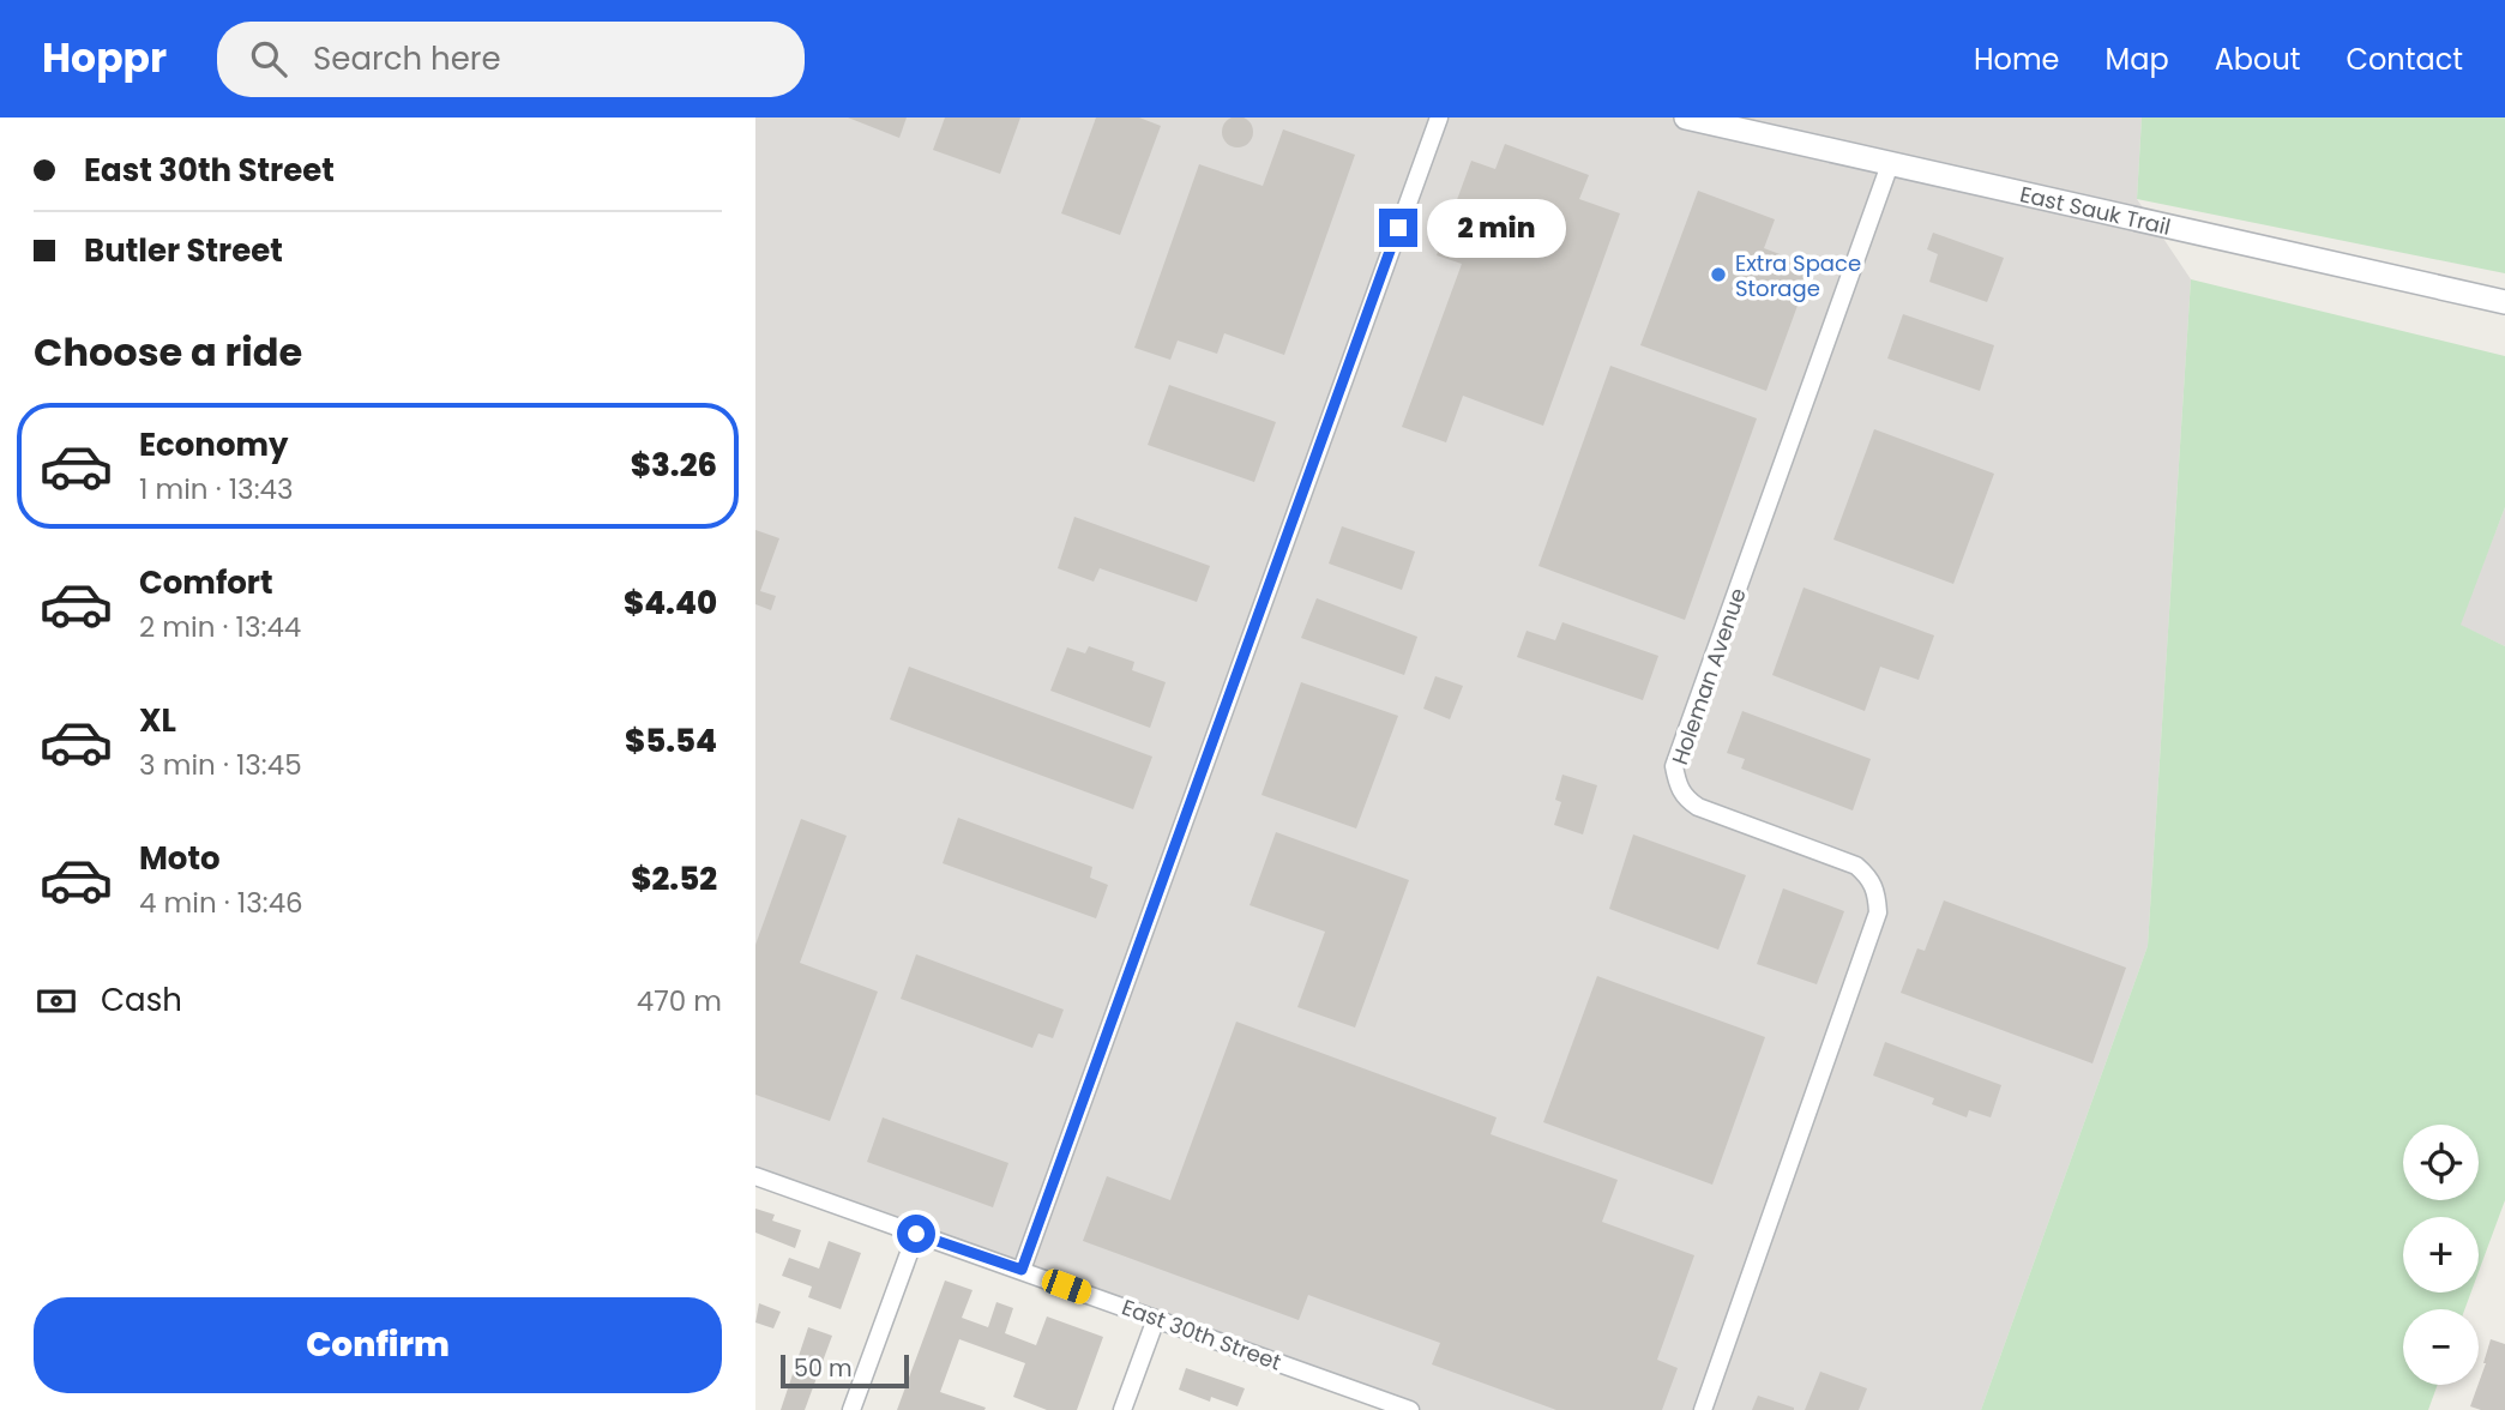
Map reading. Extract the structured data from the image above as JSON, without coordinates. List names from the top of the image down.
{
  "streets": {
    "main road": ["East Sauk Trail"],
    "street": ["Holeman Avenue", "East 30th Street"]
  },
  "crossings": [
    ["East Sauk Trail", "Holeman Avenue"]
  ],
  "places": ["Extra Space Storage"],
  "scale_bar": "50 m",
  "page": {
    "header": "Hoppr",
    "search": "Search here",
    "nav": [
      "Home",
      "Map",
      "About",
      "Contact"
    ],
    "banner": ["East 30th Street", "Butler Street"],
    "bubble": "2 min",
    "heading": "Choose a ride",
    "list": [
      {
        "name": "Economy",
        "note": "1 min · 13:43",
        "value": "$3.26"
      },
      {
        "name": "Comfort",
        "note": "2 min · 13:44",
        "value": "$4.40"
      },
      {
        "name": "XL",
        "note": "3 min · 13:45",
        "value": "$5.54"
      },
      {
        "name": "Moto",
        "note": "4 min · 13:46",
        "value": "$2.52"
      }
    ],
    "pay": ["Cash", "470 m"],
    "map_buttons": ["+", "−"],
    "buttons": "Confirm",
    "scale": "50 m"
  }
}
